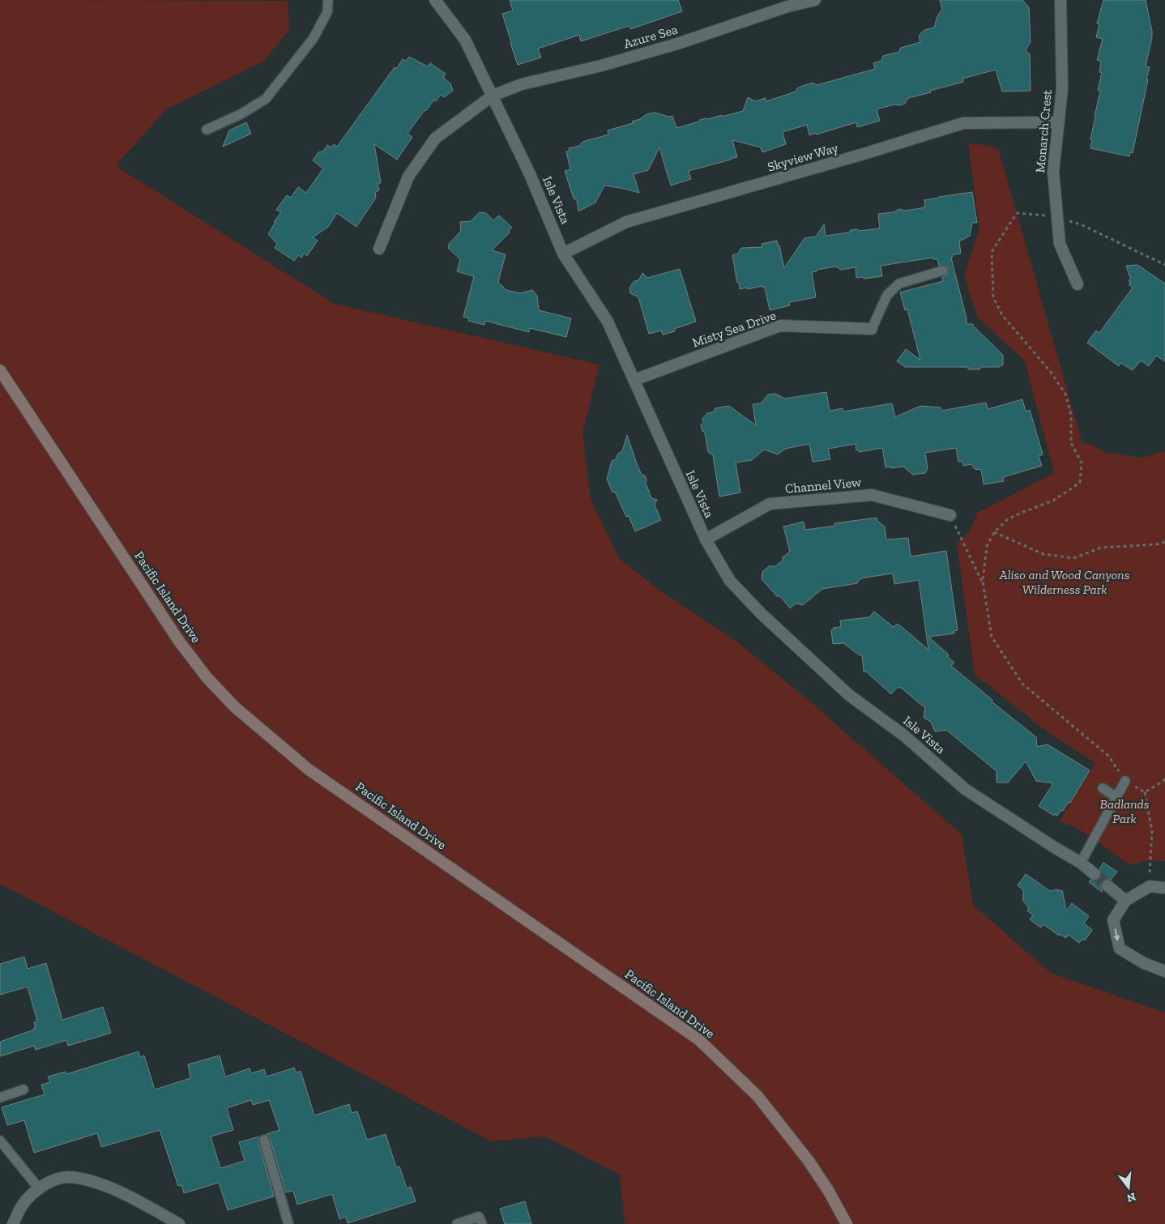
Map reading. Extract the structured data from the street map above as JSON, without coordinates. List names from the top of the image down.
{
  "streets": {
    "main road": ["Pacific Island Drive"],
    "street": [
      "Azure Sea",
      "Monarch Crest",
      "Skyview Way",
      "Isle Vista",
      "Misty Sea Drive",
      "Channel View"
    ]
  },
  "crossings": [
    ["Azure Sea", "Isle Vista"],
    ["Monarch Crest", "Skyview Way"],
    ["Skyview Way", "Isle Vista"],
    ["Isle Vista", "Misty Sea Drive"],
    ["Isle Vista", "Channel View"]
  ],
  "parks": ["Aliso and Wood Canyons Wilderness Park", "Badlands Park"],
  "north": "bottom"
}
